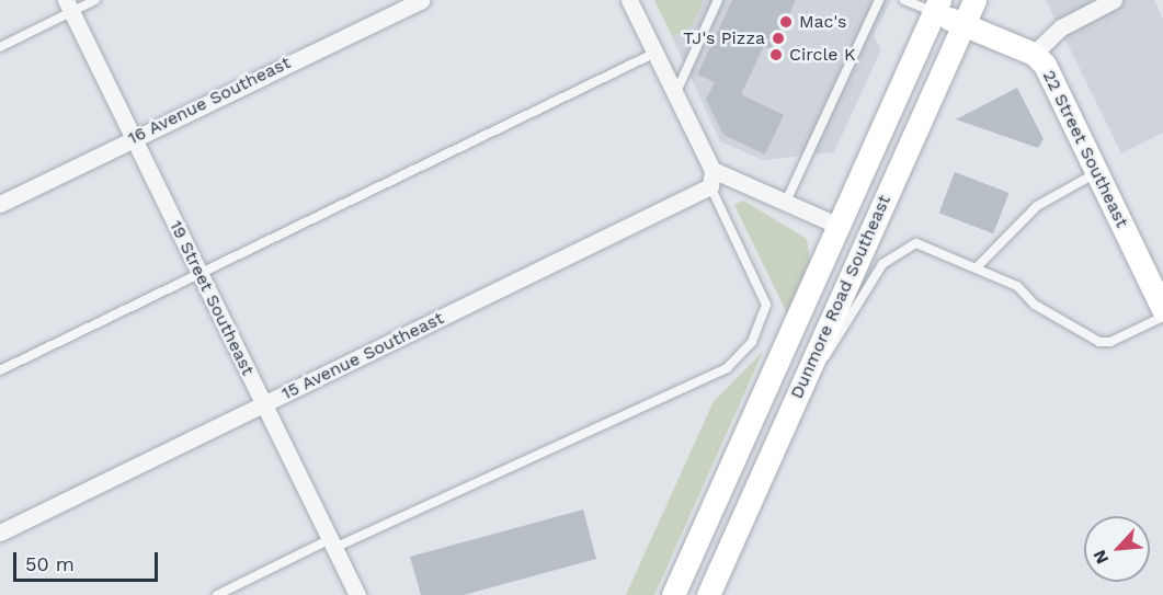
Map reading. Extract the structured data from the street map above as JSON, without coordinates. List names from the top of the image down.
{
  "streets": {
    "main road": ["22 Street Southeast", "Dunmore Road Southeast"],
    "street": ["16 Avenue Southeast", "19 Street Southeast", "15 Avenue Southeast"]
  },
  "crossings": [
    ["16 Avenue Southeast", "19 Street Southeast"],
    ["22 Street Southeast", "Dunmore Road Southeast"],
    ["19 Street Southeast", "15 Avenue Southeast"]
  ],
  "places": ["Mac's", "TJ's Pizza", "Circle K"],
  "scale_bar": "50 m",
  "north": "bottom left"
}
